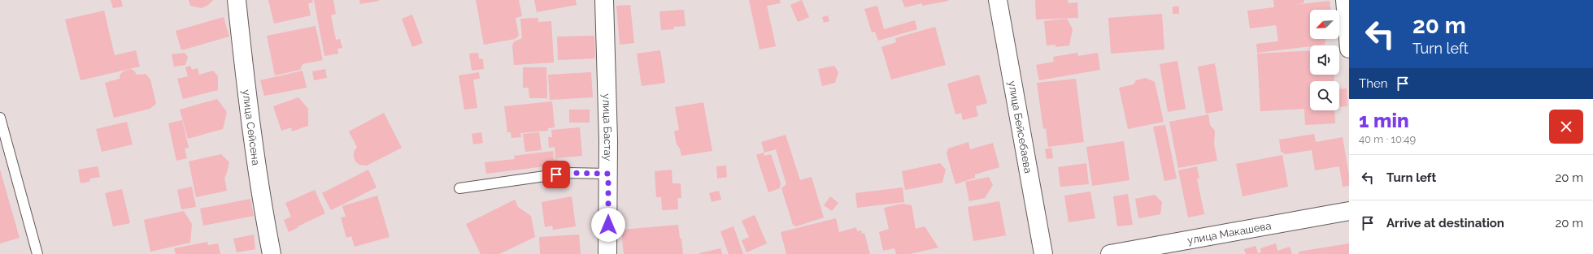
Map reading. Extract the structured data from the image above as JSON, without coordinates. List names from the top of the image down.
{
  "streets": {
    "street": [
      "улица Бастау",
      "улица Бейсебаева",
      "улица Сейсена",
      "улица Макашева"
    ]
  },
  "north": "bottom left",
  "page": {
    "turn": ["20 m", "Turn left"],
    "then": "Then",
    "heading": ["1 min", "40 m · 10:49"],
    "list": [
      {
        "name": "Turn left",
        "value": "20 m"
      },
      {
        "name": "Arrive at destination",
        "value": "20 m"
      }
    ]
  }
}
